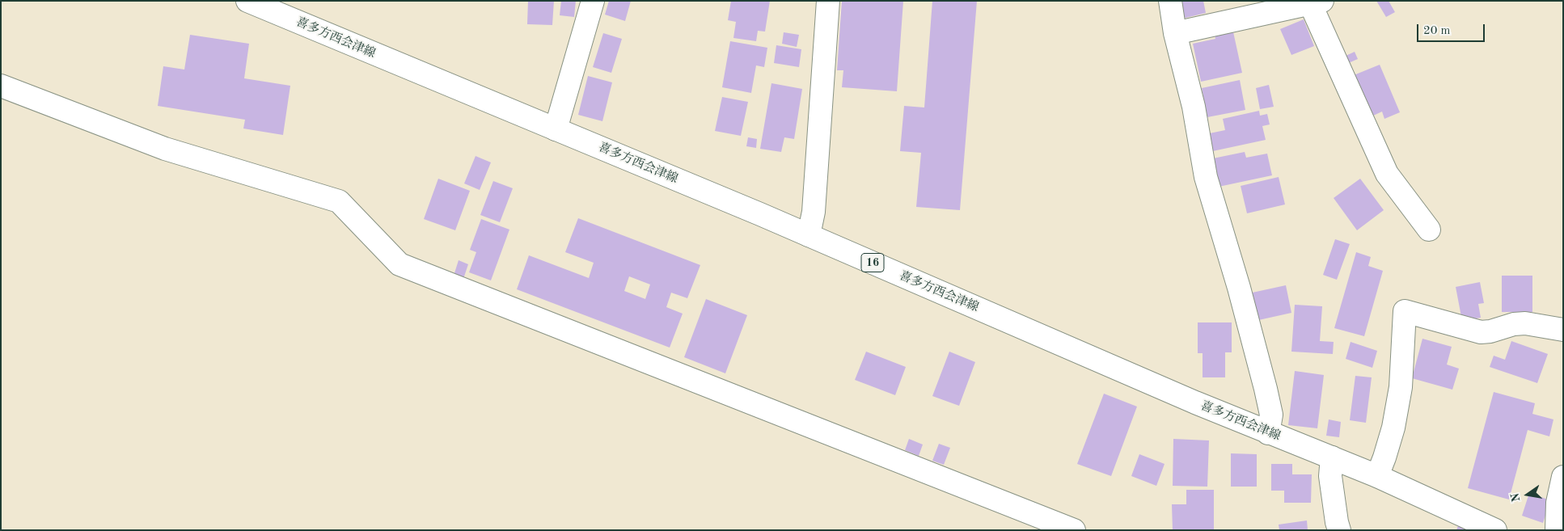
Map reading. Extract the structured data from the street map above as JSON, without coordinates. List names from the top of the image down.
{
  "streets": {
    "street": ["喜多方西会津線", "16"]
  },
  "scale_bar": "20 m",
  "north": "left"
}
